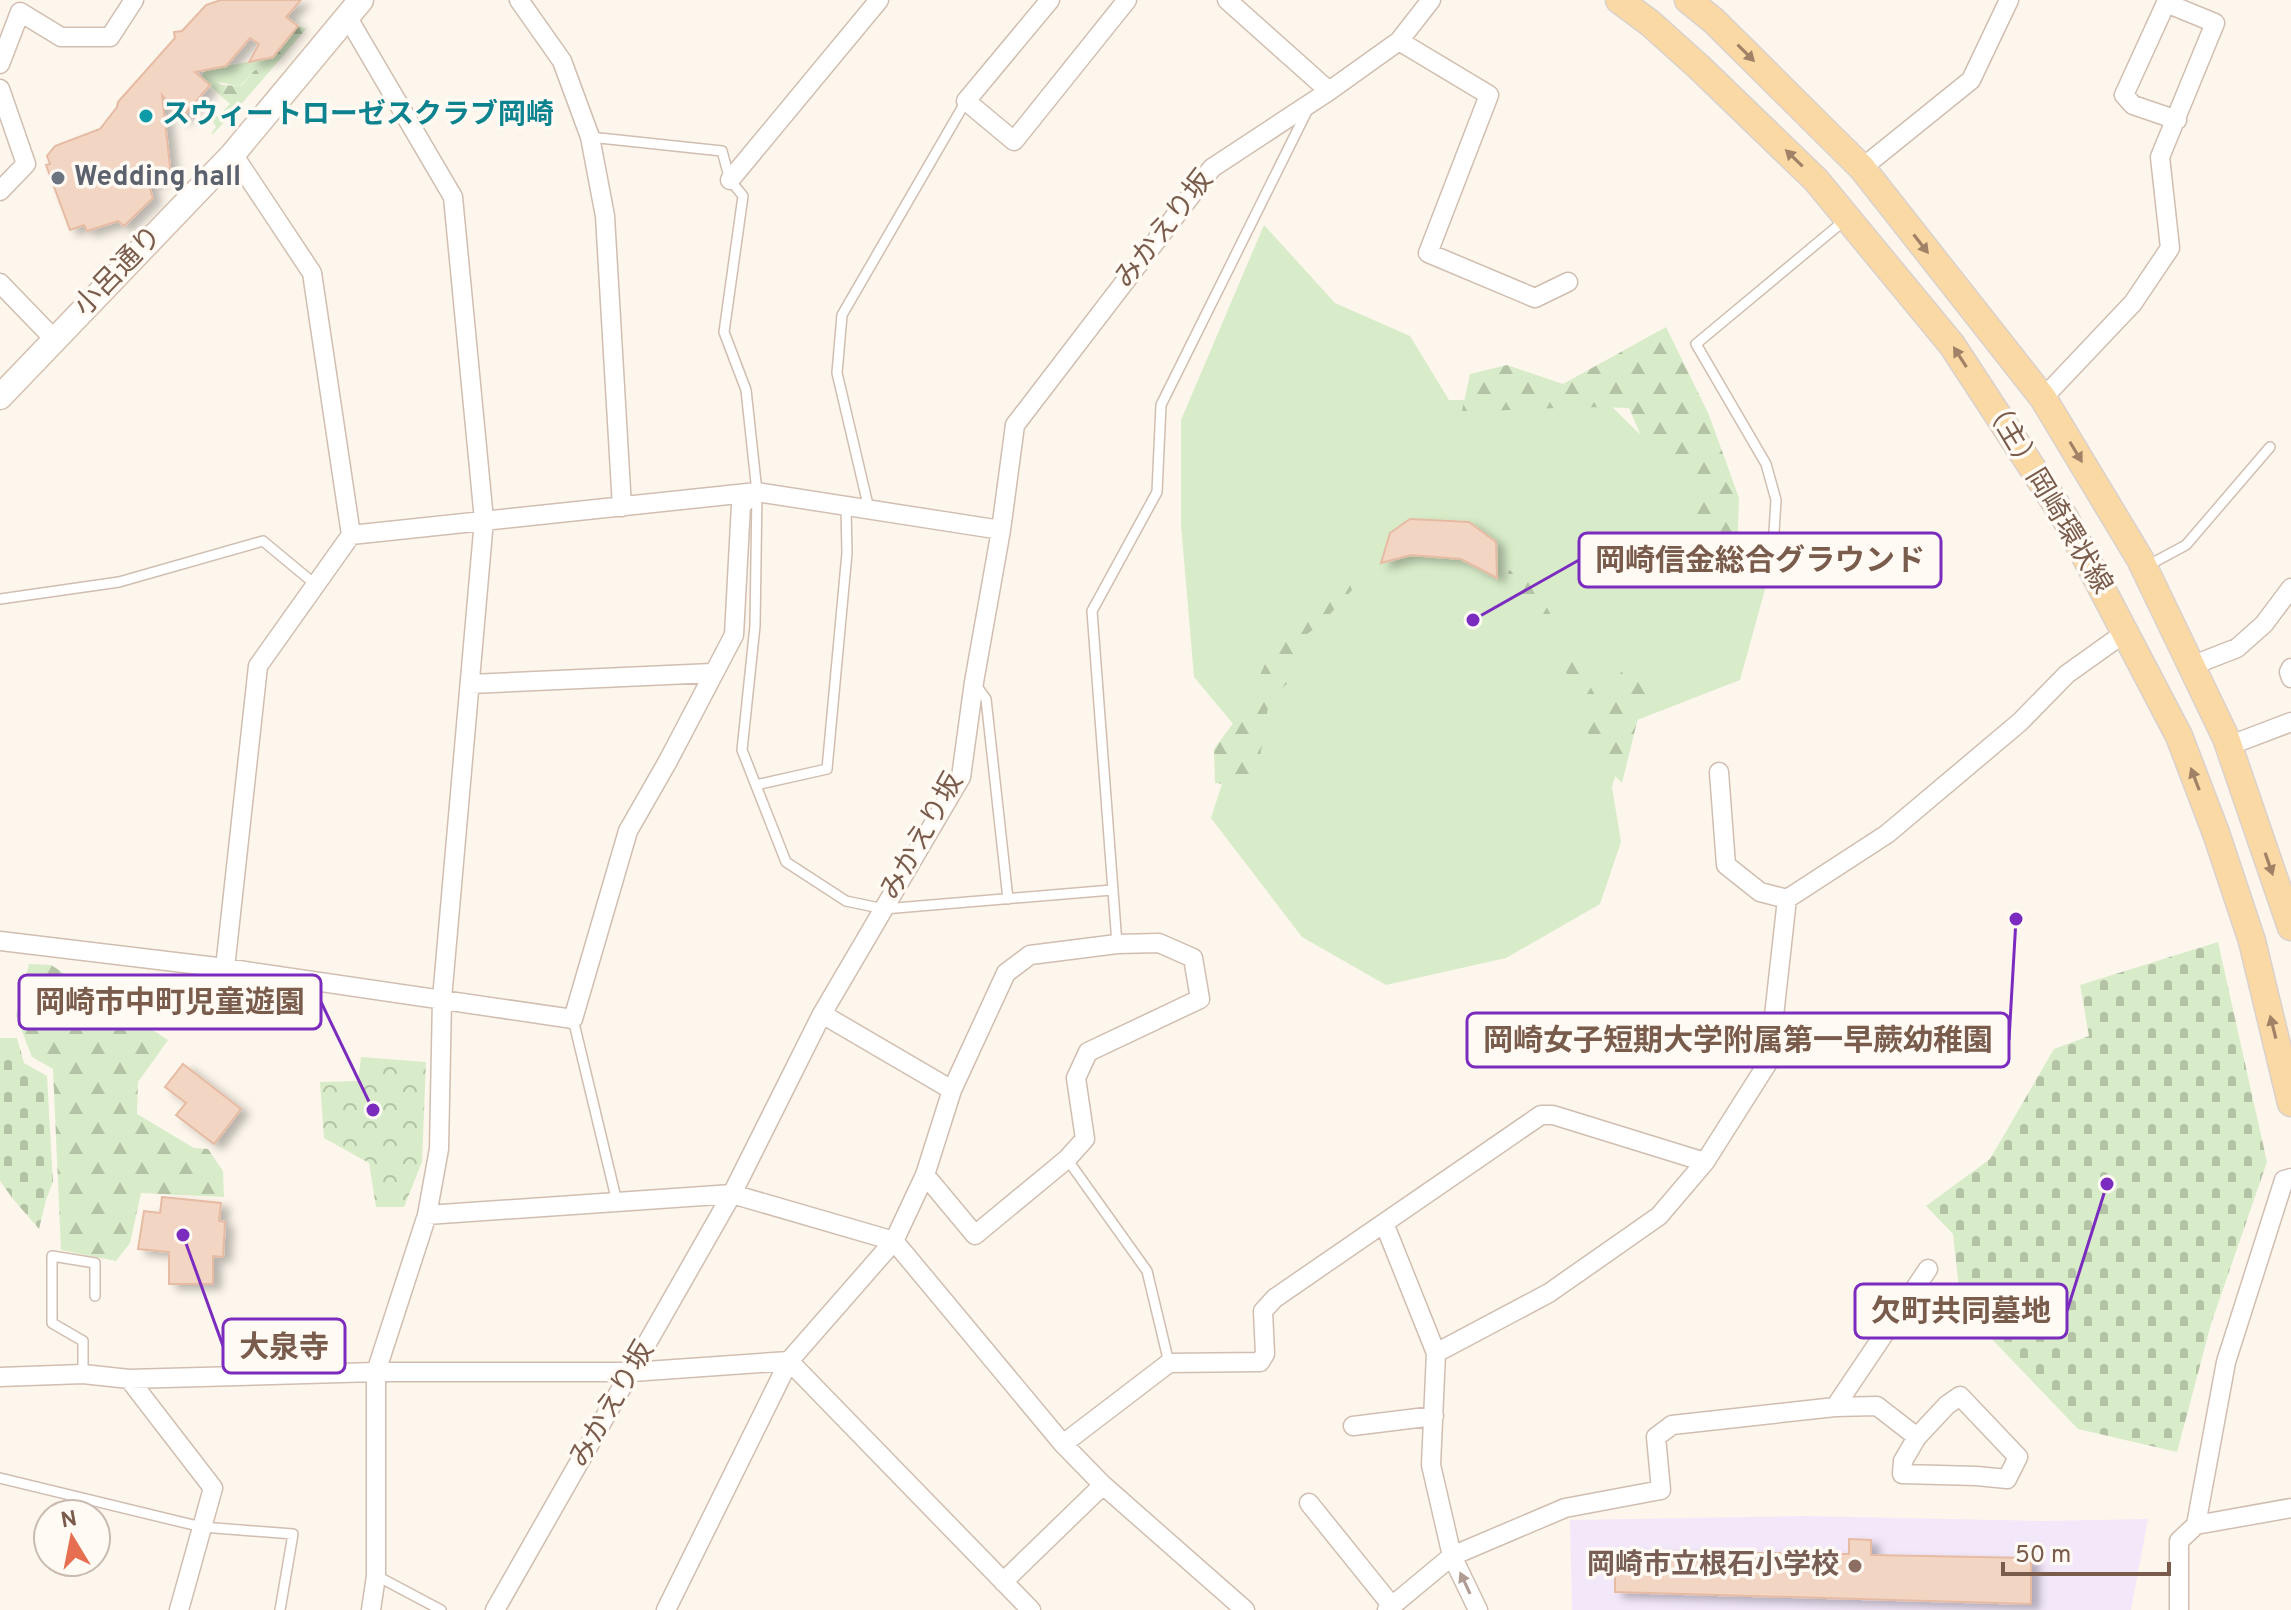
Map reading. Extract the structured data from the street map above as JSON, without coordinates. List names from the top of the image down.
{
  "streets": {
    "main road": ["（主）岡崎環状線"],
    "street": ["みかえり坂", "小呂通り"]
  },
  "places": [
    "スウィートローゼスクラブ岡崎",
    "Wedding hall",
    "岡崎信金総合グラウンド",
    "岡崎女子短期大学附属第一早蕨幼稚園",
    "岡崎市中町児童遊園",
    "欠町共同墓地",
    "大泉寺",
    "岡崎市立根石小学校"
  ],
  "scale_bar": "50 m",
  "north": "top"
}
